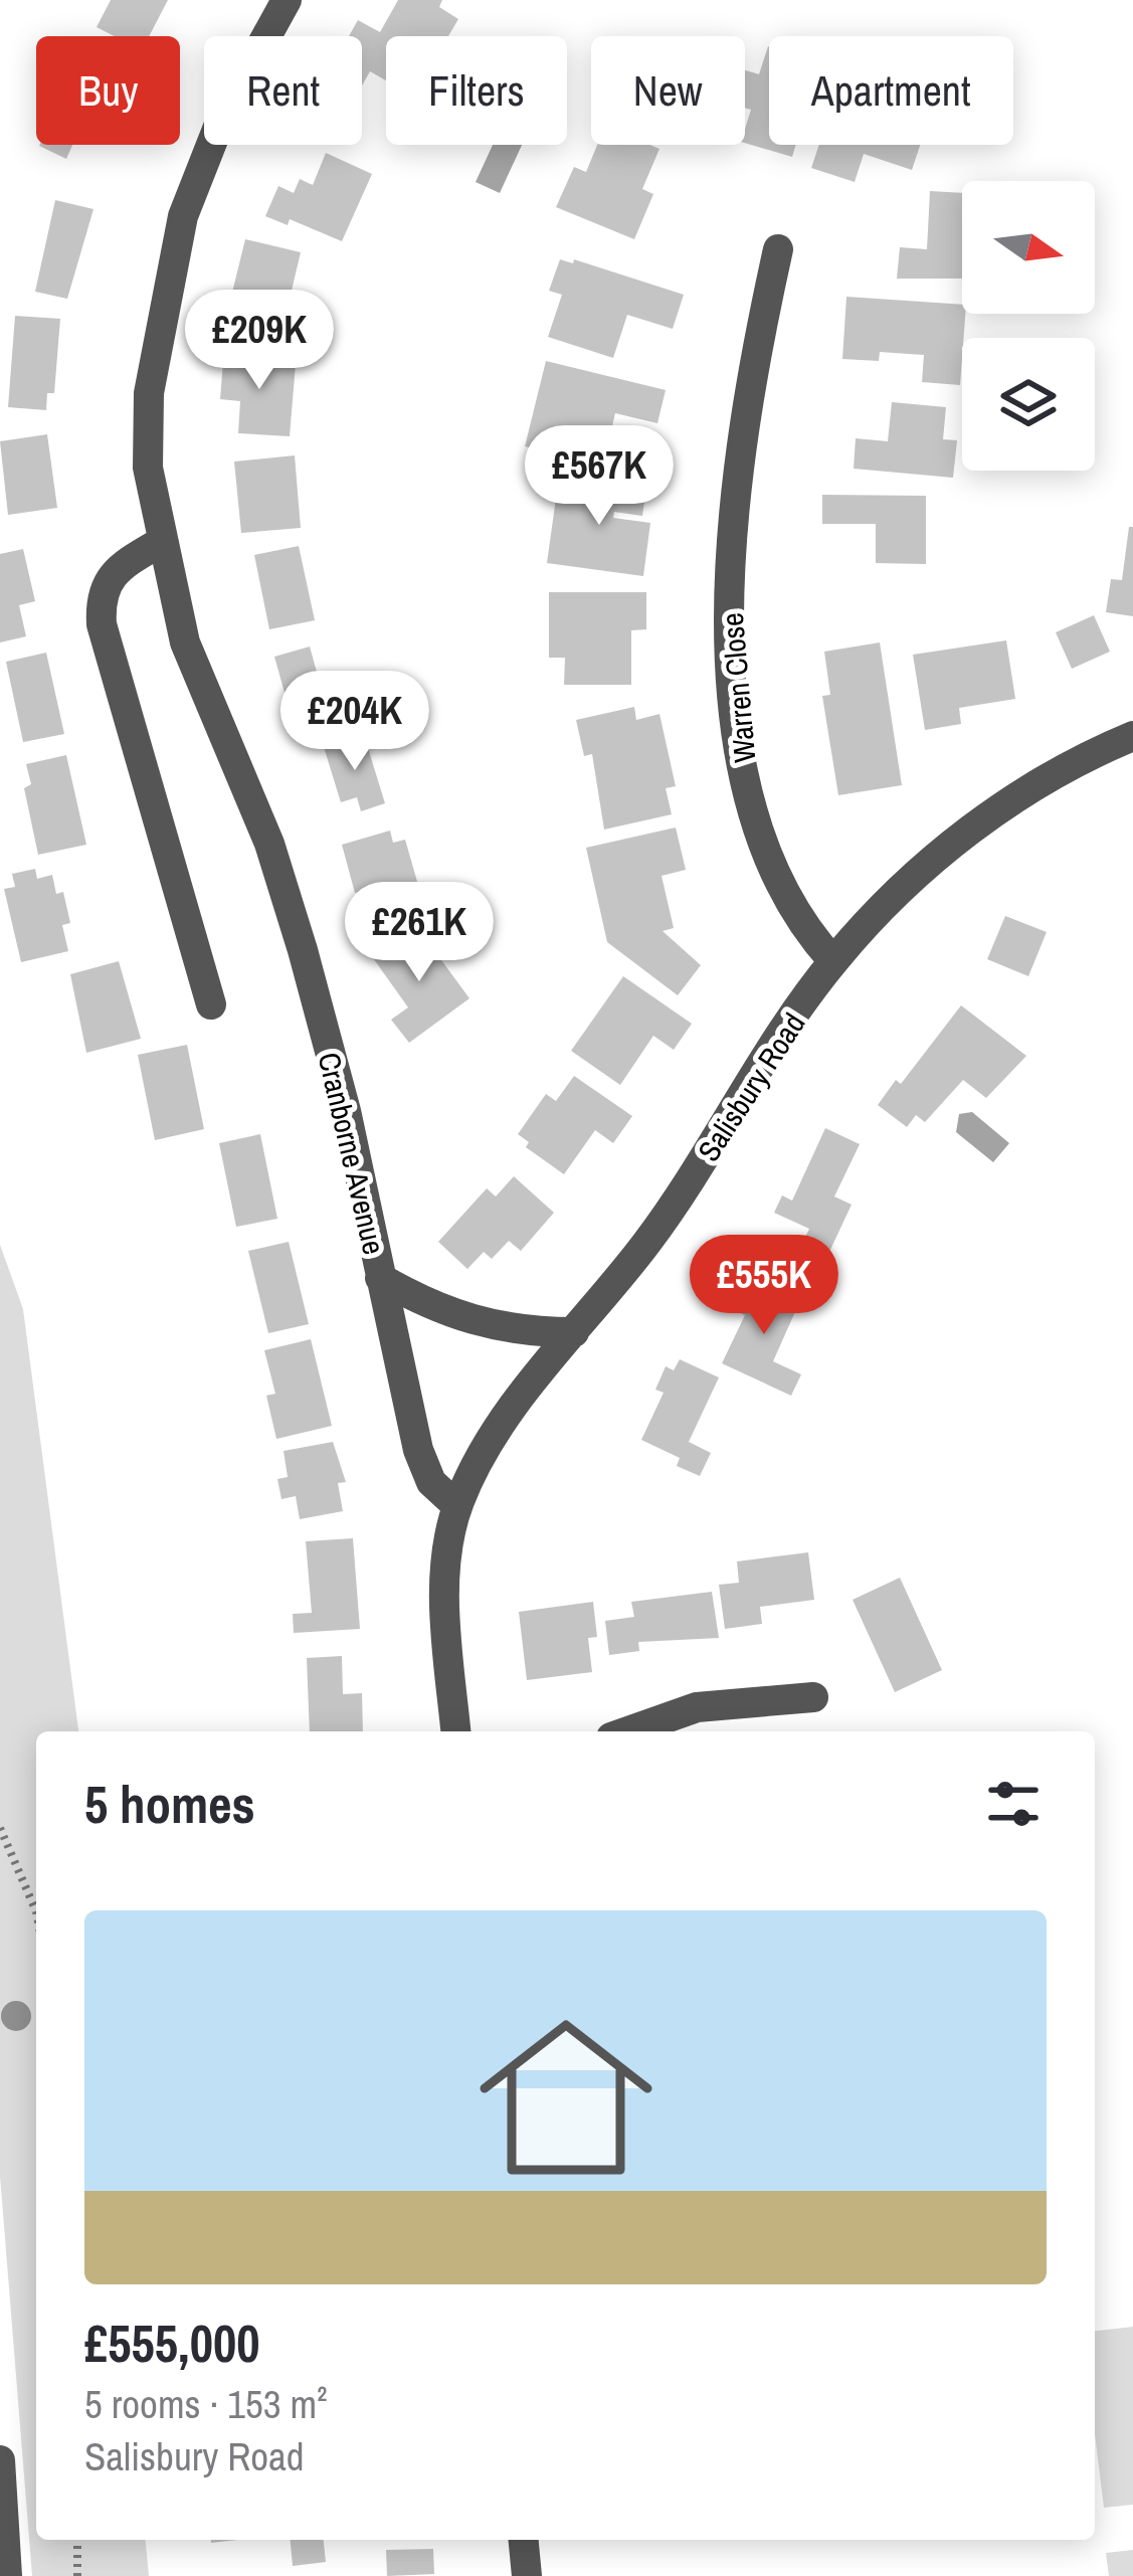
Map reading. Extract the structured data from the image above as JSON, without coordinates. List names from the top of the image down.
{
  "streets": {
    "street": ["Warren Close", "Salisbury Road", "Cranborne Avenue"]
  },
  "crossings": [
    ["Warren Close", "Salisbury Road"],
    ["Salisbury Road", "Cranborne Avenue"]
  ],
  "north": "right",
  "page": {
    "chip": [
      "Buy",
      "Rent",
      "Filters",
      "New",
      "Apartment"
    ],
    "price": [
      "£209K",
      "£567K",
      "£204K",
      "£261K",
      "£555K"
    ],
    "heading": "5 homes",
    "list": [
      {
        "name": "£555,000",
        "note": "5 rooms · 153 m² · Salisbury Road"
      }
    ]
  }
}
